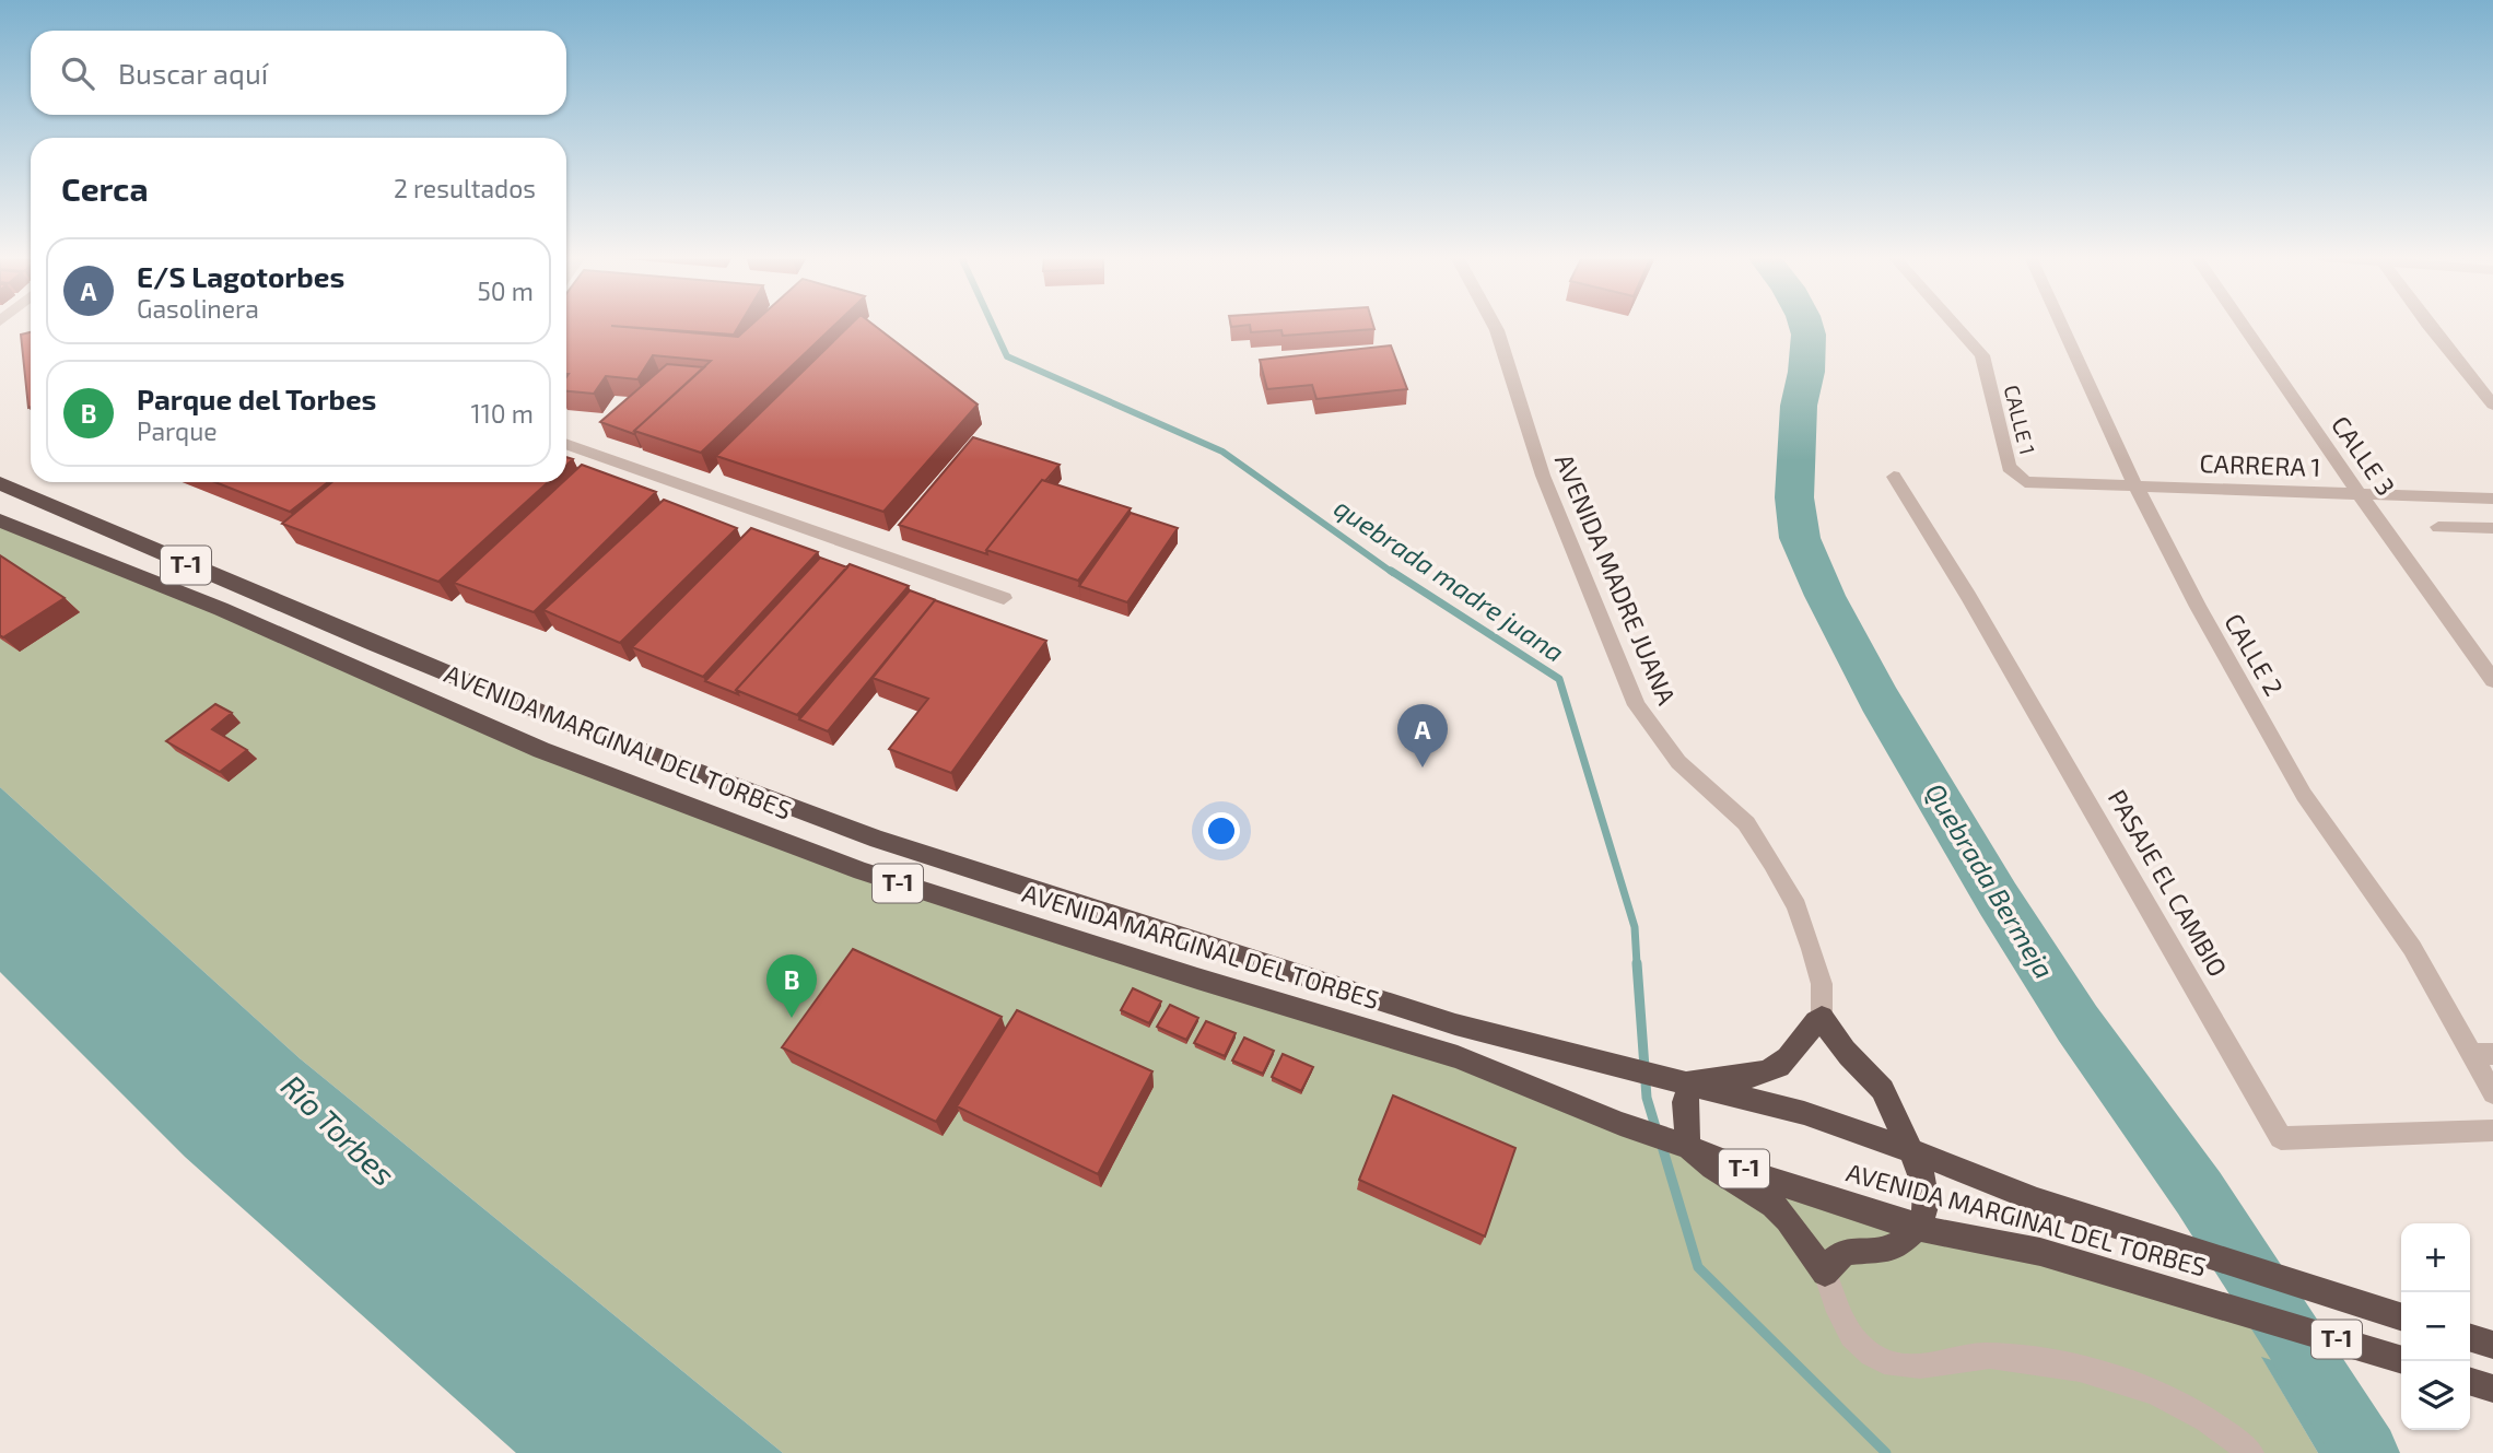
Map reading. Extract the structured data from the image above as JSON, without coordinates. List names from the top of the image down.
{
  "streets": {
    "highway": ["T-1", "AVENIDA MARGINAL DEL TORBES"],
    "street": [
      "CALLE 1",
      "CALLE 3",
      "CARRERA 1",
      "AVENIDA MADRE JUANA",
      "CALLE 2",
      "PASAJE EL CAMBIO"
    ]
  },
  "crossings": [
    ["CALLE 1", "CARRERA 1"],
    ["CALLE 3", "CARRERA 1"],
    ["CARRERA 1", "CALLE 2"]
  ],
  "water": ["quebrada madre juana", "Quebrada Bermeja", "Río Torbes"],
  "page": {
    "search": "Buscar aquí",
    "heading": ["Cerca", "2 resultados"],
    "list": [
      {
        "mark": "A",
        "name": "E/S Lagotorbes",
        "note": "Gasolinera",
        "value": "50 m"
      },
      {
        "mark": "B",
        "name": "Parque del Torbes",
        "note": "Parque",
        "value": "110 m"
      }
    ],
    "pins": ["A", "B"],
    "map_buttons": ["+", "−"]
  }
}
